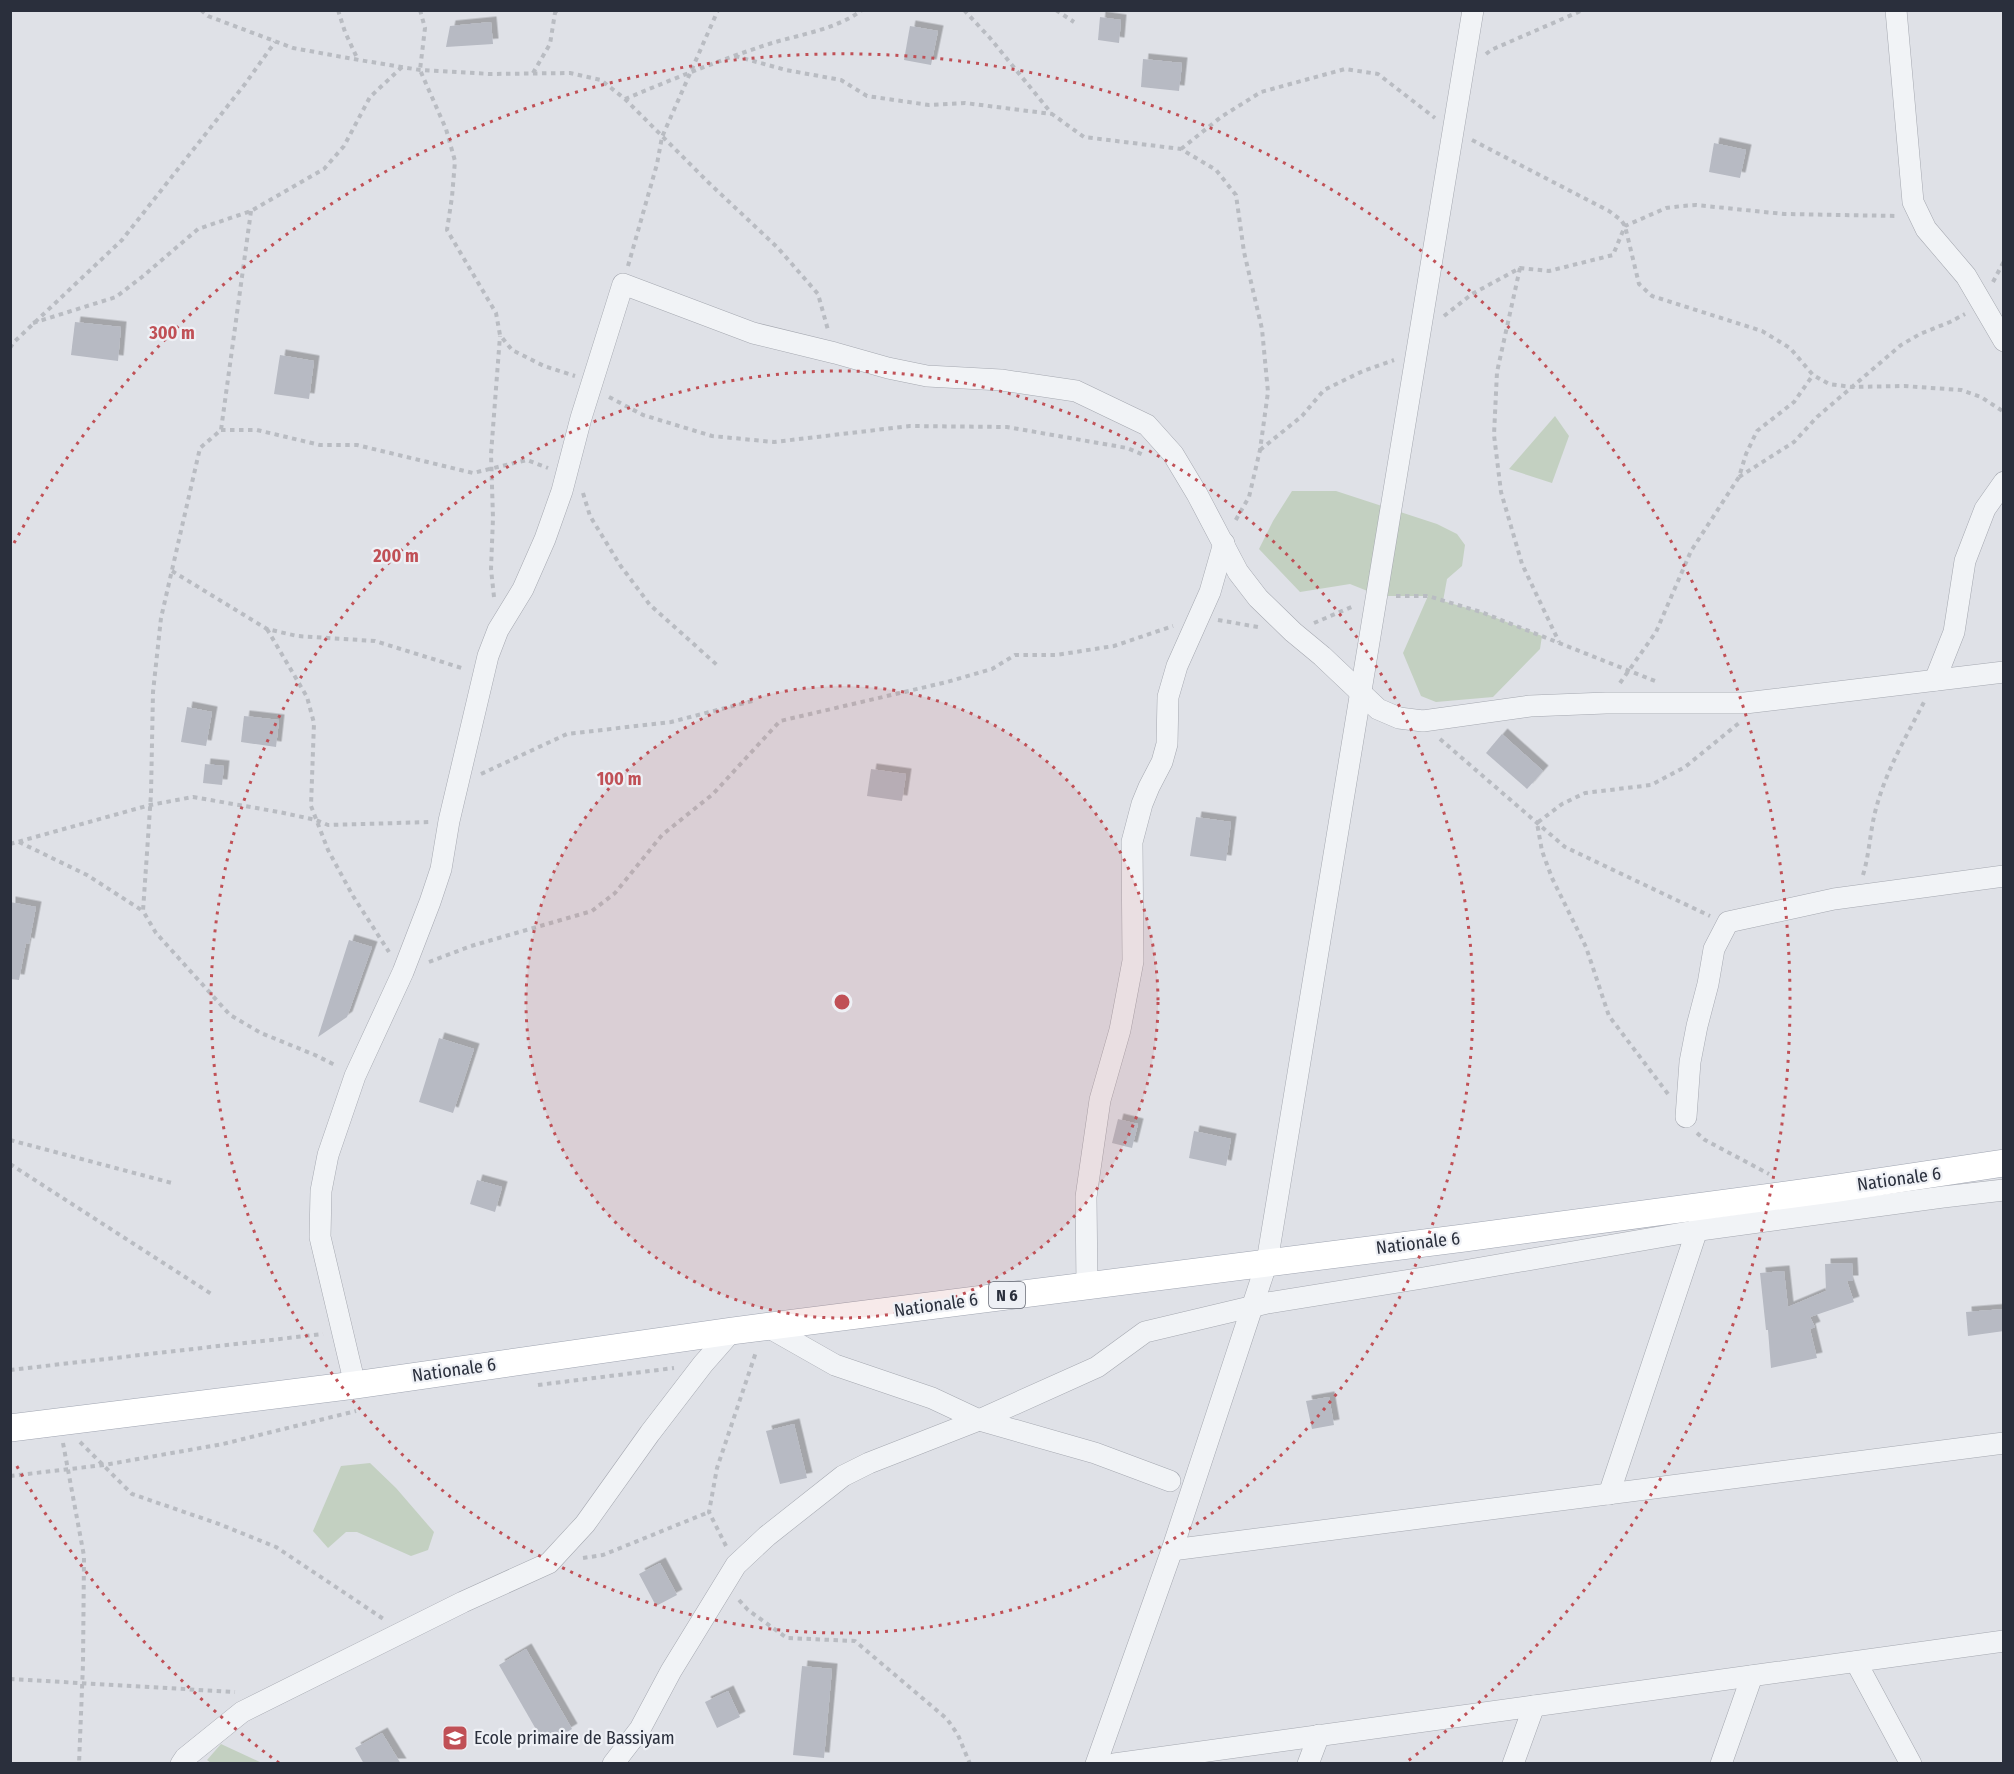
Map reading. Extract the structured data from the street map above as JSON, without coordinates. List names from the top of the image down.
{
  "streets": {
    "main road": ["Nationale 6", "N 6"]
  },
  "places": {
    "school or university": ["Ecole primaire de Bassiyam"]
  },
  "rings": ["300 m", "200 m", "100 m"]
}
